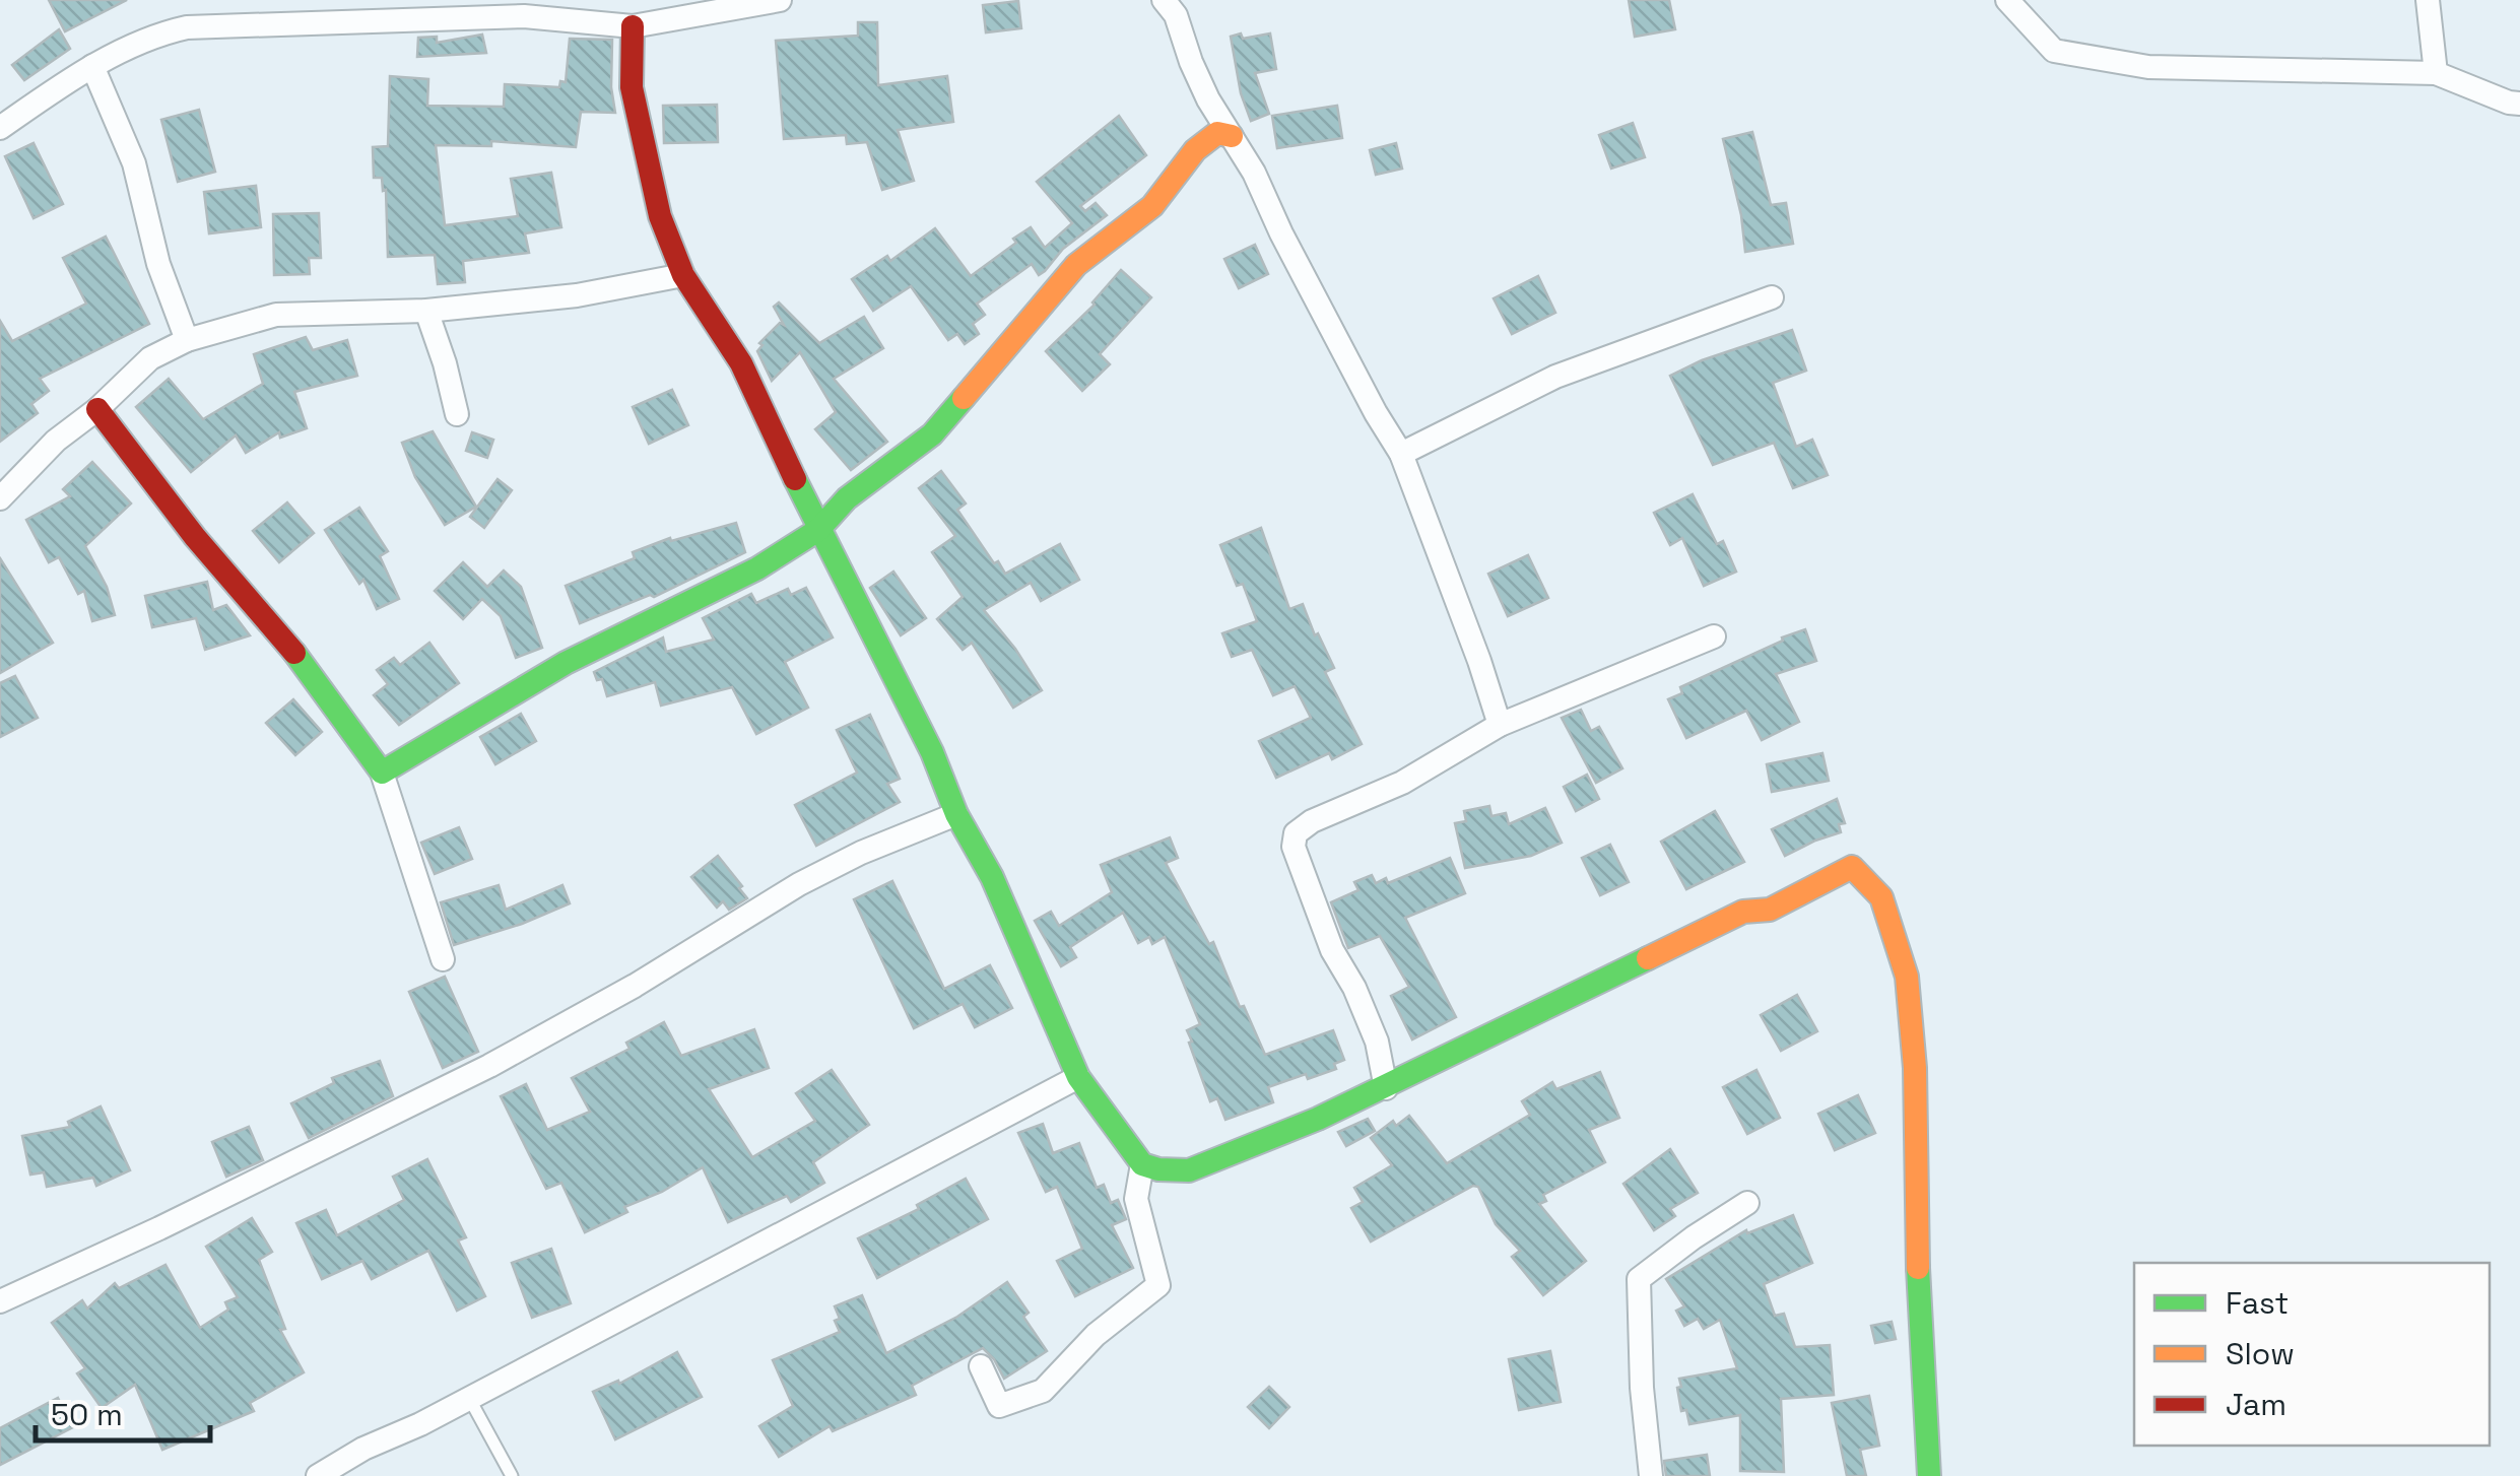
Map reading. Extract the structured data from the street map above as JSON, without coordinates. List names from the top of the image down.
{
  "legend": ["Fast", "Slow", "Jam"],
  "scale_bar": "50 m"
}
